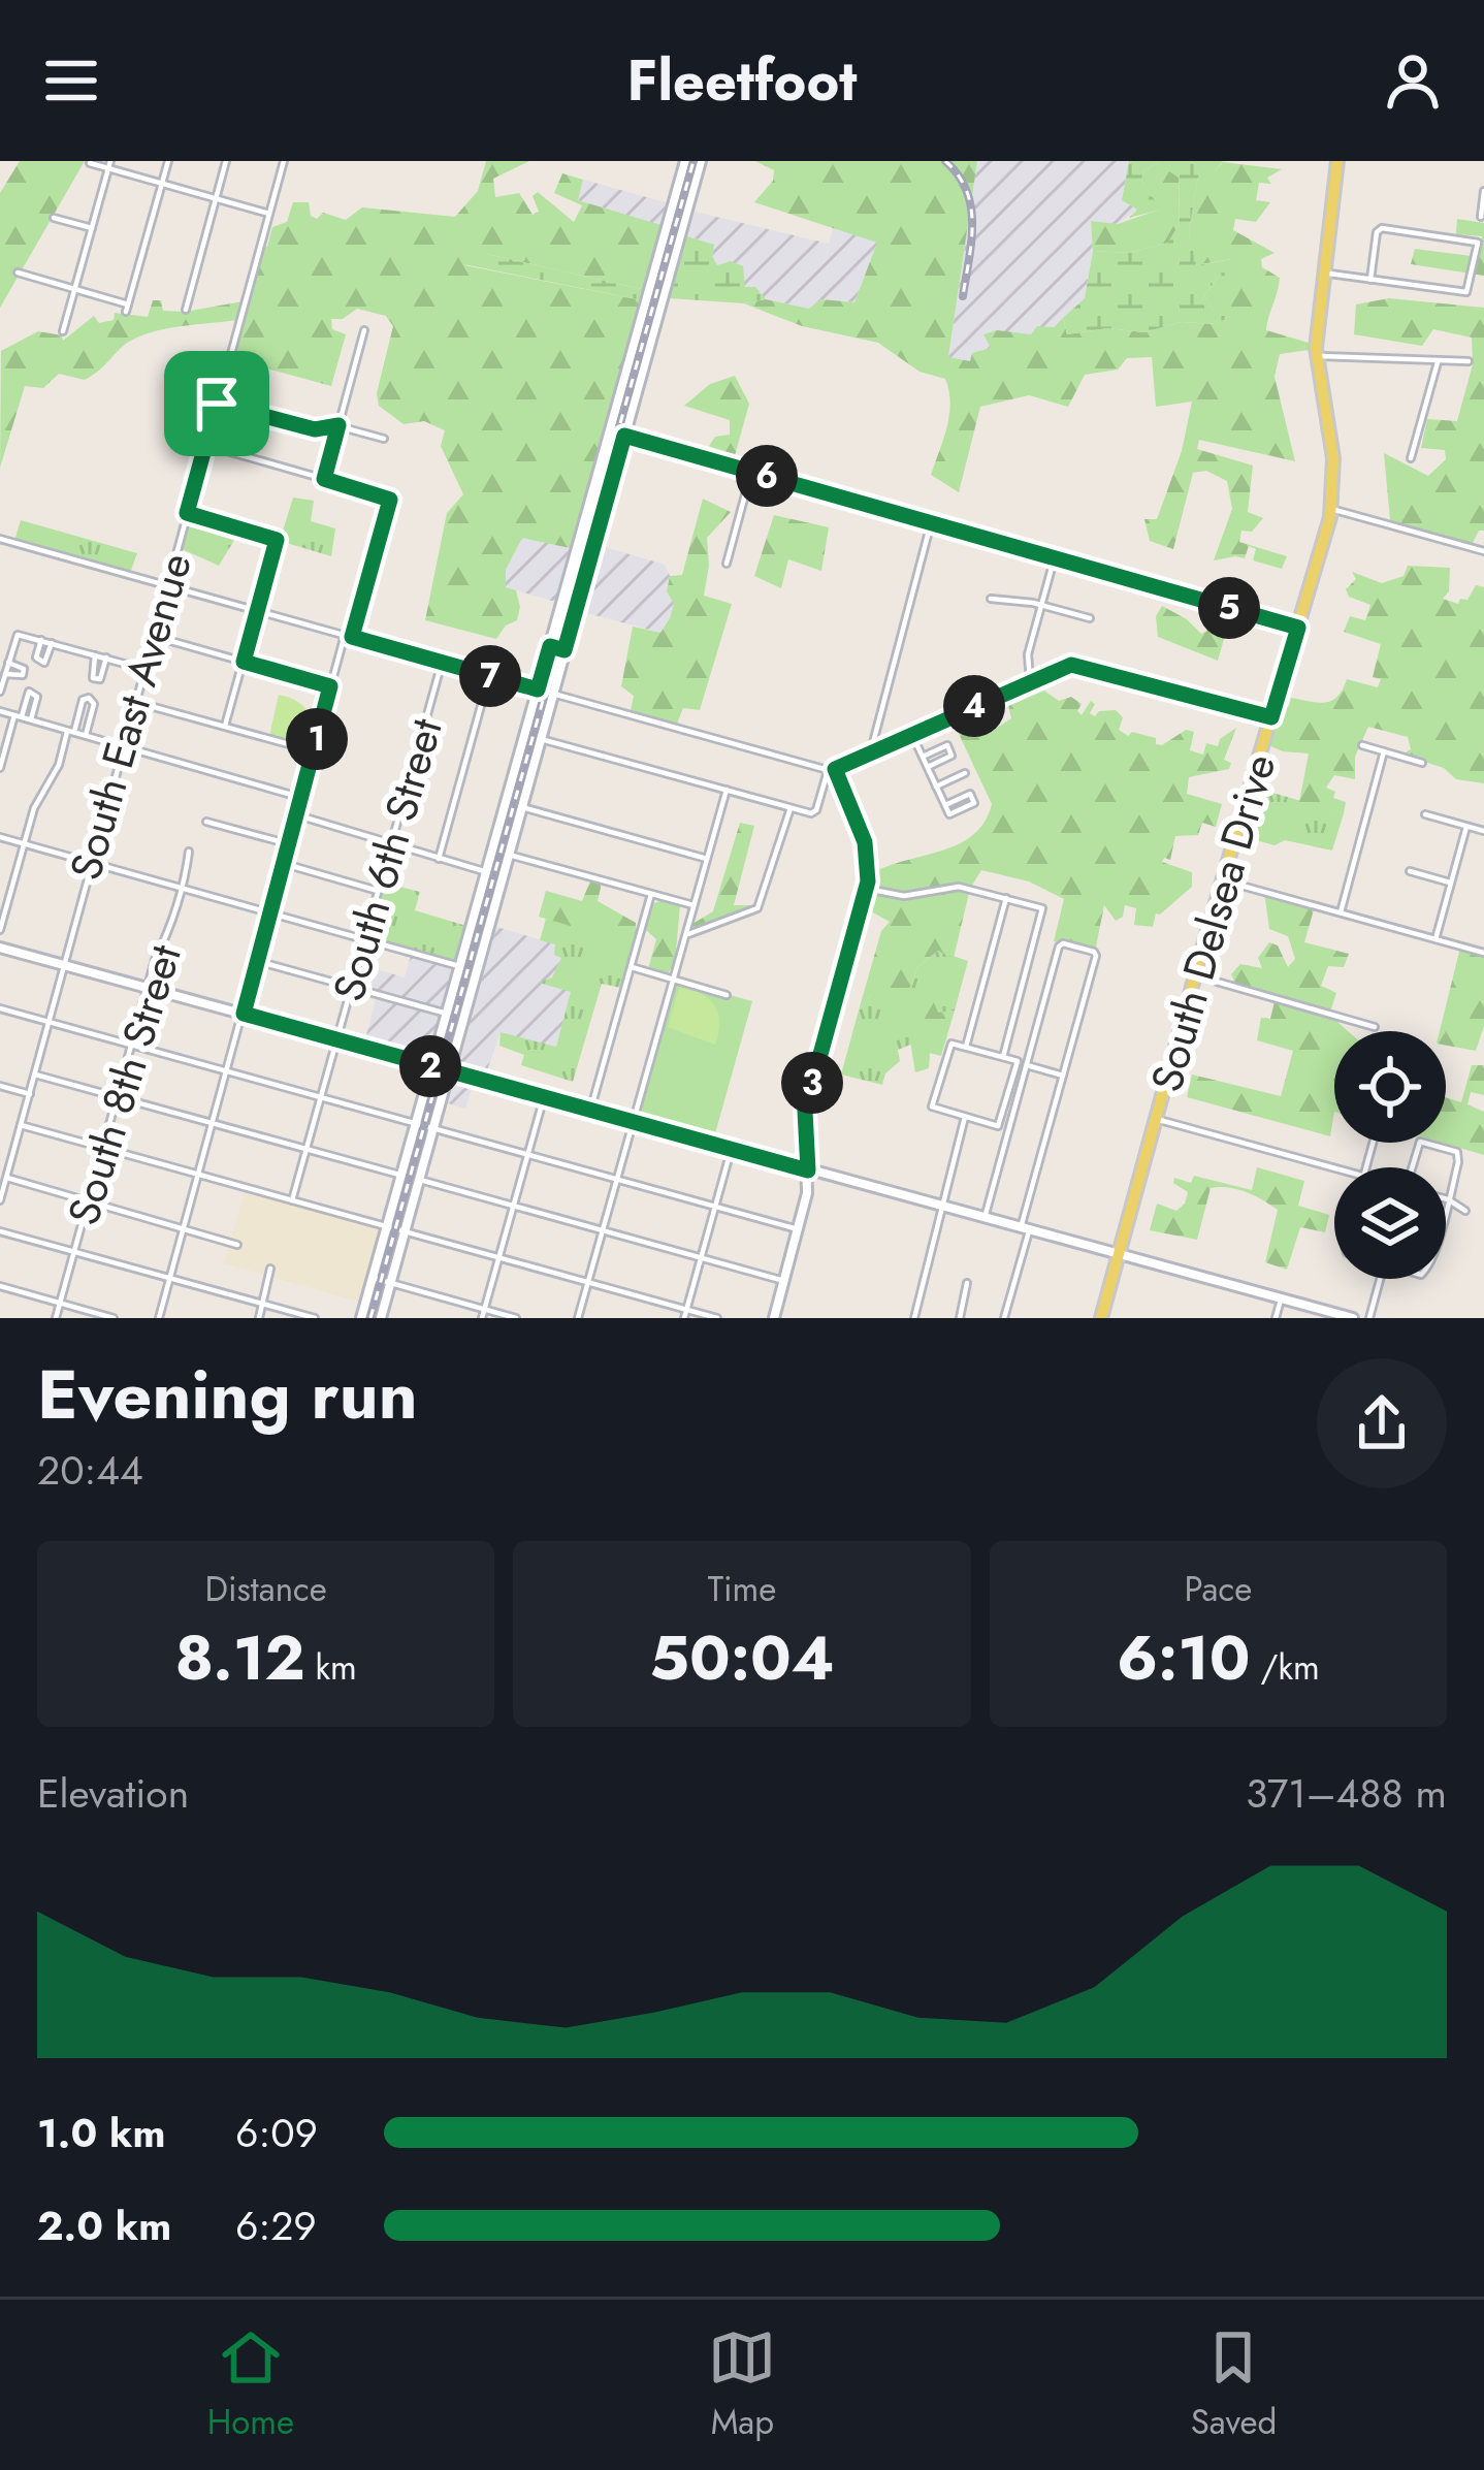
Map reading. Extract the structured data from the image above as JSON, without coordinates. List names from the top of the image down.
{
  "streets": {
    "main road": ["South Delsea Drive"],
    "street": ["South East Avenue", "South 6th Street", "South 8th Street"]
  },
  "page": {
    "header": "Fleetfoot",
    "pins": [
      "6",
      "5",
      "7",
      "4",
      "1",
      "2",
      "3"
    ],
    "heading": ["Evening run", "20:44"],
    "stats": [
      ["Distance", "8.12 km"],
      ["Time", "50:04"],
      ["Pace", "6:10 /km"]
    ],
    "chart": ["Elevation", "371–488 m"],
    "list": [
      {
        "name": "1.0 km",
        "note": "6:09"
      },
      {
        "name": "2.0 km",
        "note": "6:29"
      }
    ],
    "tabs": ["Home", "Map", "Saved"]
  }
}
